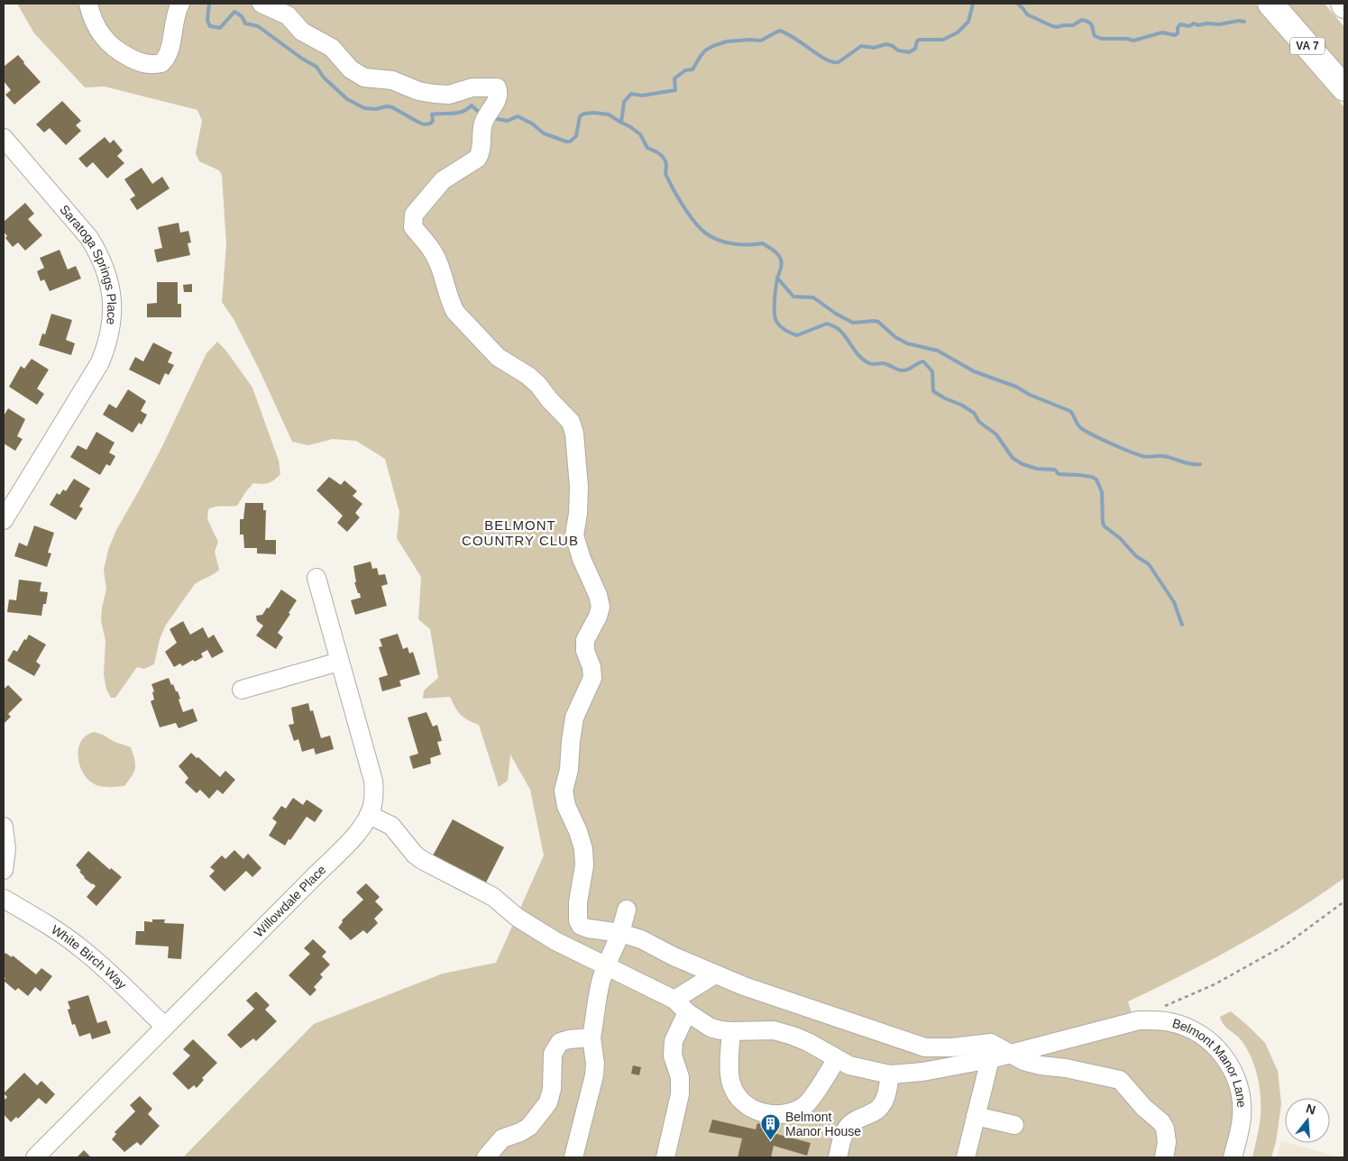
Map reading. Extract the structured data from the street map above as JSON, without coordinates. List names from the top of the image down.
{
  "streets": {
    "highway": ["VA 7"],
    "street": [
      "Saratoga Springs Place",
      "Willowdale Place",
      "White Birch Way",
      "Belmont Manor Lane"
    ]
  },
  "crossings": [
    ["Willowdale Place", "White Birch Way"]
  ],
  "districts": ["BELMONT COUNTRY CLUB"],
  "places": {
    "building": ["Belmont Manor House"]
  },
  "north": "top"
}
